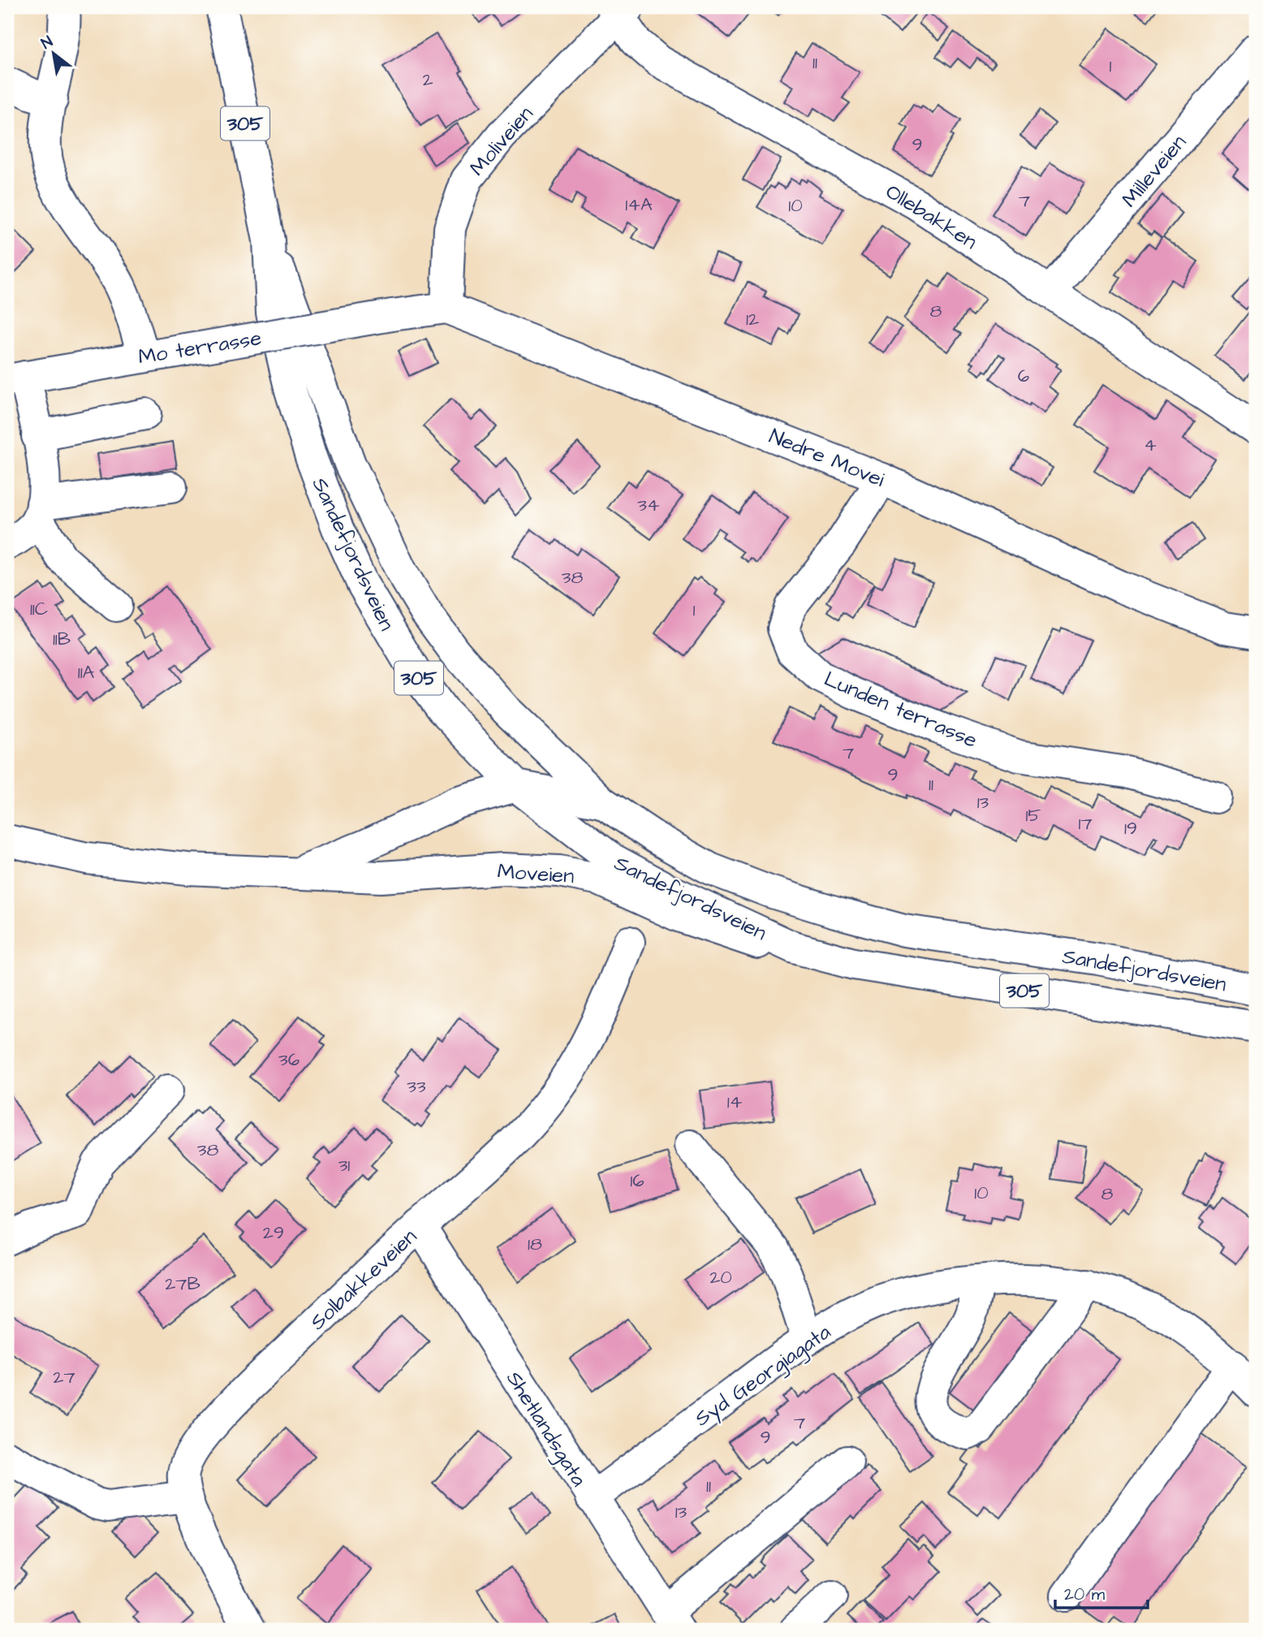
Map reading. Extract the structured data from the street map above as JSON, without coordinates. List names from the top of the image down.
{
  "streets": {
    "street": [
      "305",
      "Moliveien",
      "Milleveien",
      "Ollebakken",
      "Mo terrasse",
      "Nedre Movei",
      "Sandefjordsveien",
      "Lunden terrasse",
      "Moveien",
      "Solbakkeveien",
      "Syd Georgiagata",
      "Shetlandsgata"
    ]
  },
  "crossings": [
    ["Moliveien", "Ollebakken"],
    ["Moliveien", "Nedre Movei"],
    ["Milleveien", "Ollebakken"],
    ["Mo terrasse", "Nedre Movei"],
    ["Nedre Movei", "Lunden terrasse"],
    ["Sandefjordsveien", "Moveien"],
    ["Solbakkeveien", "Shetlandsgata"],
    ["Syd Georgiagata", "Shetlandsgata"]
  ],
  "house_numbers": [
    "11",
    "1",
    "2",
    "9",
    "7",
    "14A",
    "10",
    "8",
    "12",
    "6",
    "4",
    "34",
    "38",
    "11C",
    "1",
    "11B",
    "11A",
    "7",
    "9",
    "11",
    "13",
    "15",
    "17",
    "19",
    "36",
    "33",
    "14",
    "38",
    "31",
    "16",
    "10",
    "8",
    "29",
    "18",
    "20",
    "27B",
    "27",
    "7",
    "9",
    "11",
    "13"
  ],
  "scale_bar": "20 m",
  "north": "top left"
}
